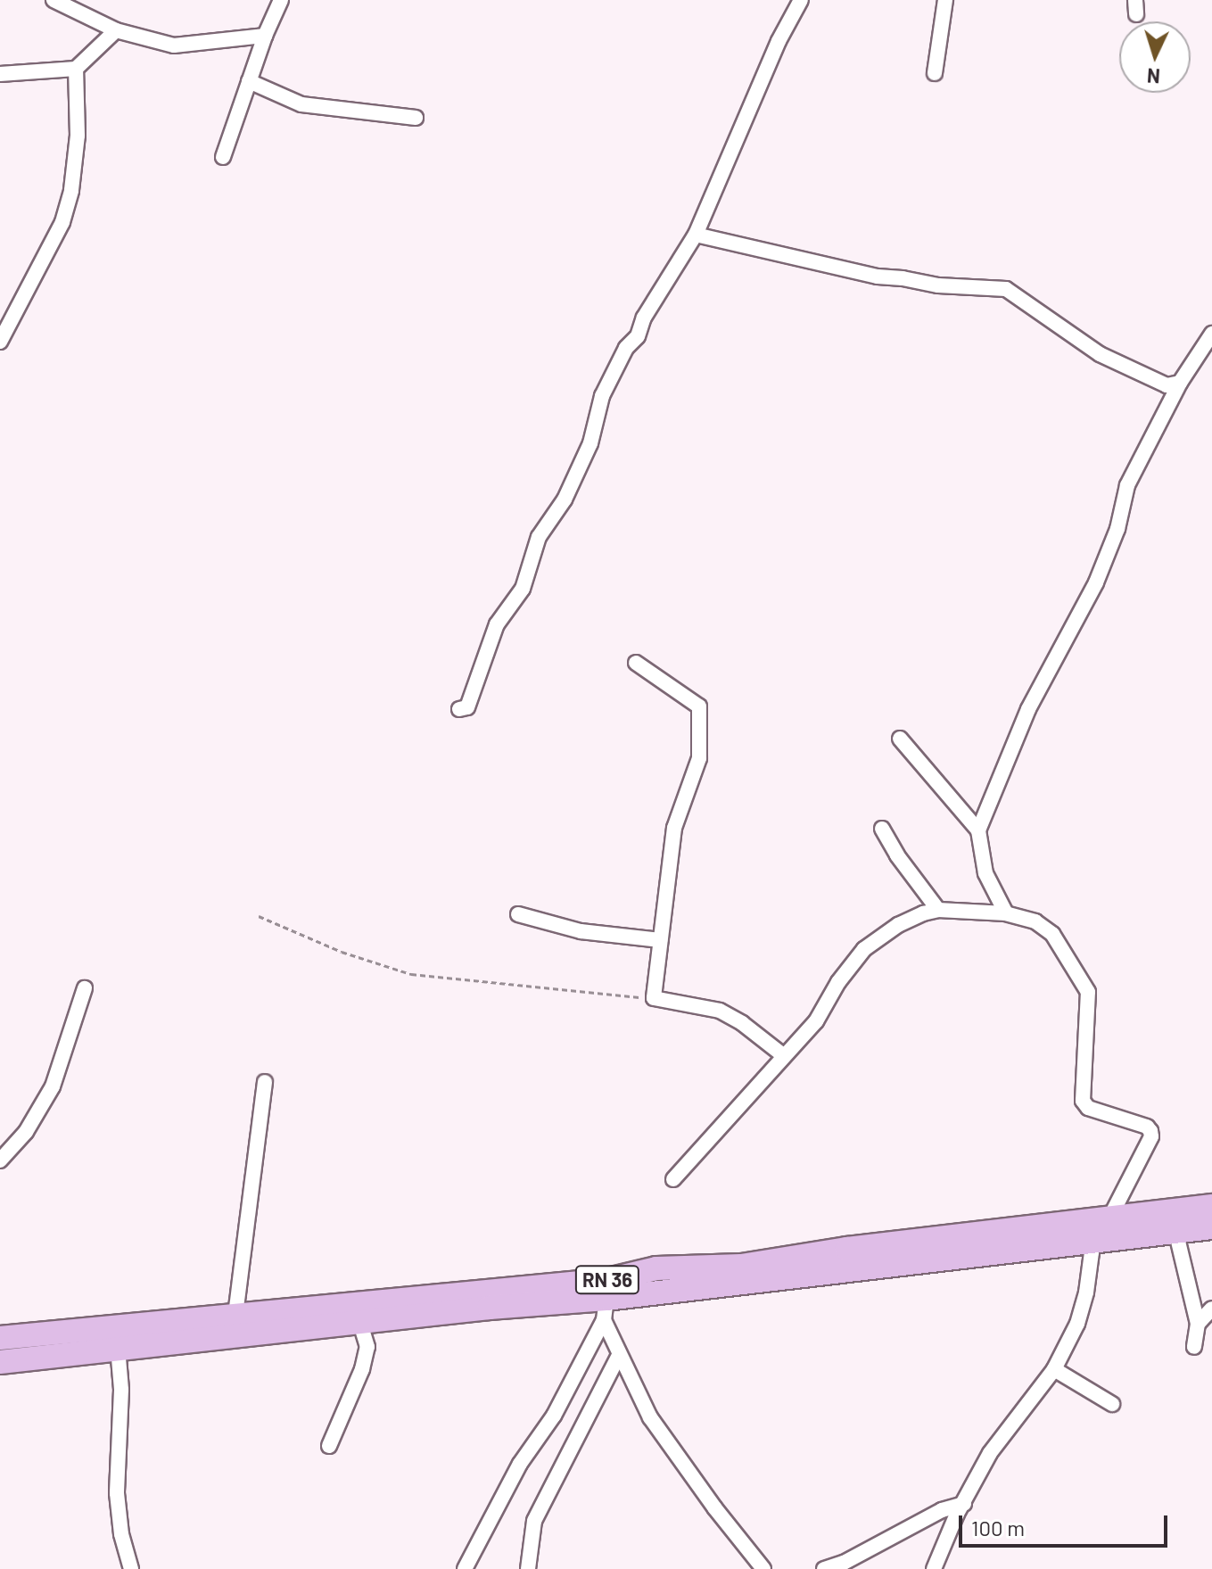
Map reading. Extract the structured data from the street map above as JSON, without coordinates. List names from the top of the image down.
{
  "streets": {
    "main road": ["RN 36"]
  },
  "scale_bar": "100 m",
  "north": "bottom"
}
